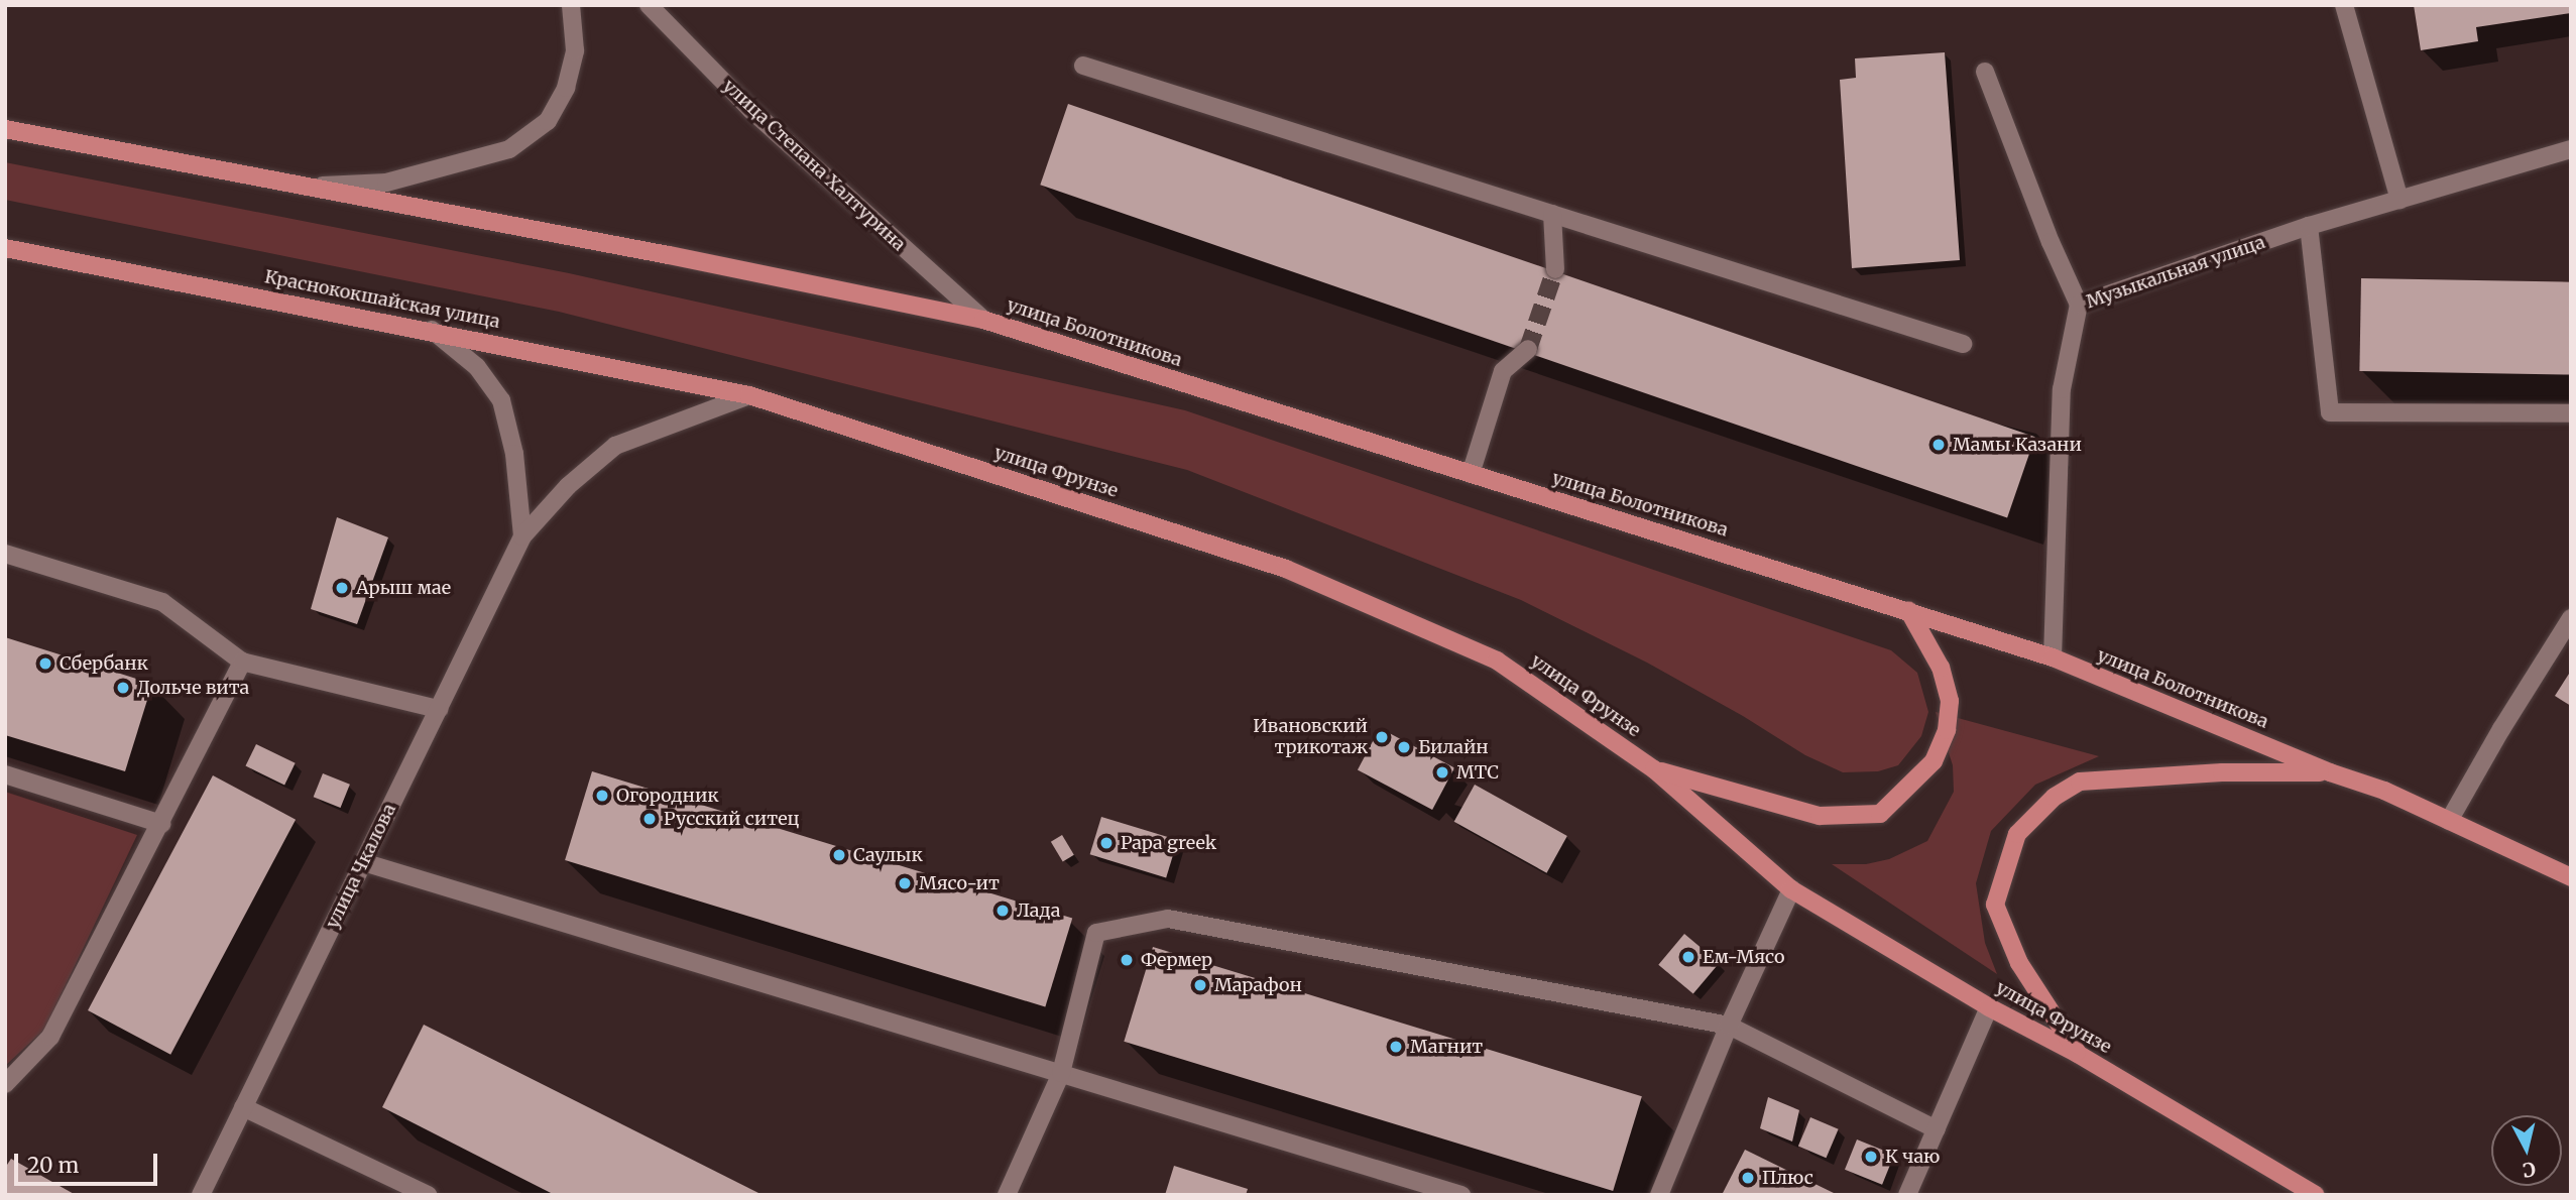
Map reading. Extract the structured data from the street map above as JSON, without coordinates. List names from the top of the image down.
{
  "streets": {
    "main road": ["Краснококшайская улица", "улица Болотникова", "улица Фрунзе"],
    "street": ["улица Степана Халтурина", "Музыкальная улица", "улица Чкалова"]
  },
  "crossings": [
    ["улица Степана Халтурина", "улица Болотникова"],
    ["Музыкальная улица", "улица Болотникова"],
    ["Краснококшайская улица", "улица Фрунзе"],
    ["Краснококшайская улица", "улица Чкалова"],
    ["улица Фрунзе", "улица Чкалова"]
  ],
  "places": [
    "Мамы Казани",
    "Арыш мае",
    "Сбербанк",
    "Дольче вита",
    "Ивановский трикотаж",
    "Билайн",
    "МТС",
    "Огородник",
    "Русский ситец",
    "Papa greek",
    "Саулык",
    "Мясо-ит",
    "Лада",
    "Ем-Мясо",
    "Фермер",
    "Марафон",
    "Магнит",
    "К чаю",
    "Плюс"
  ],
  "scale_bar": "20 m",
  "north": "bottom"
}
